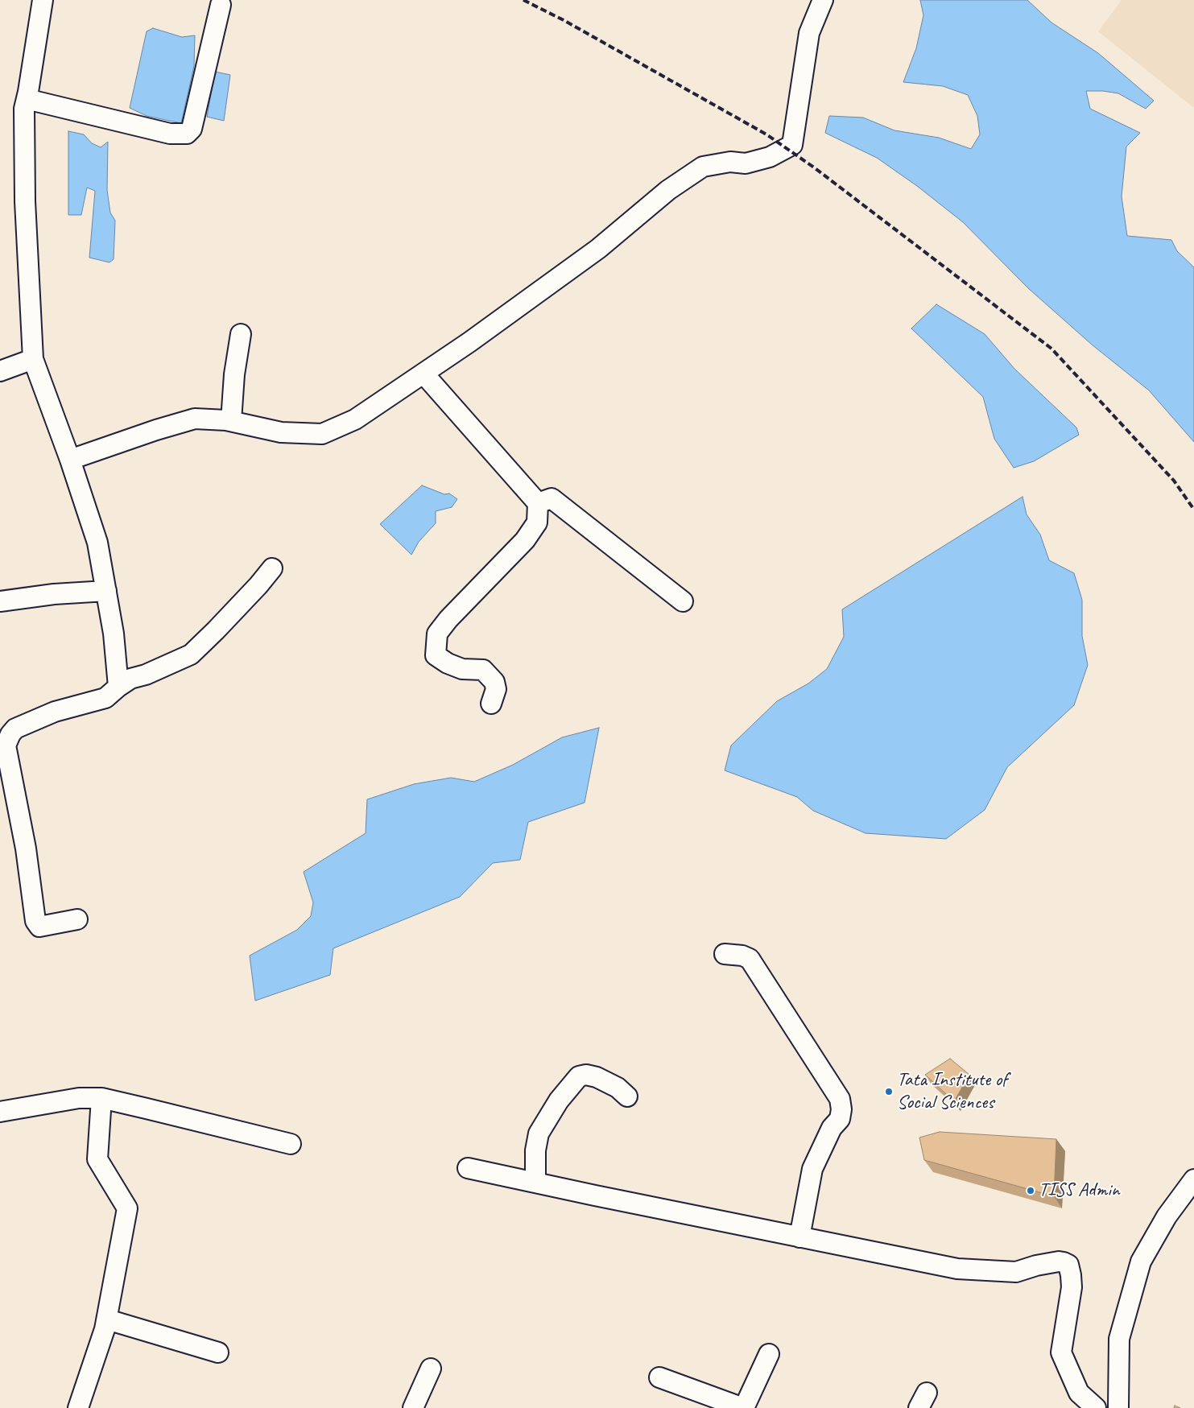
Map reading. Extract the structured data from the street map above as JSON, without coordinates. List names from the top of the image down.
{
  "places": ["Tata Institute of Social Sciences", "TISS Admin"]
}
